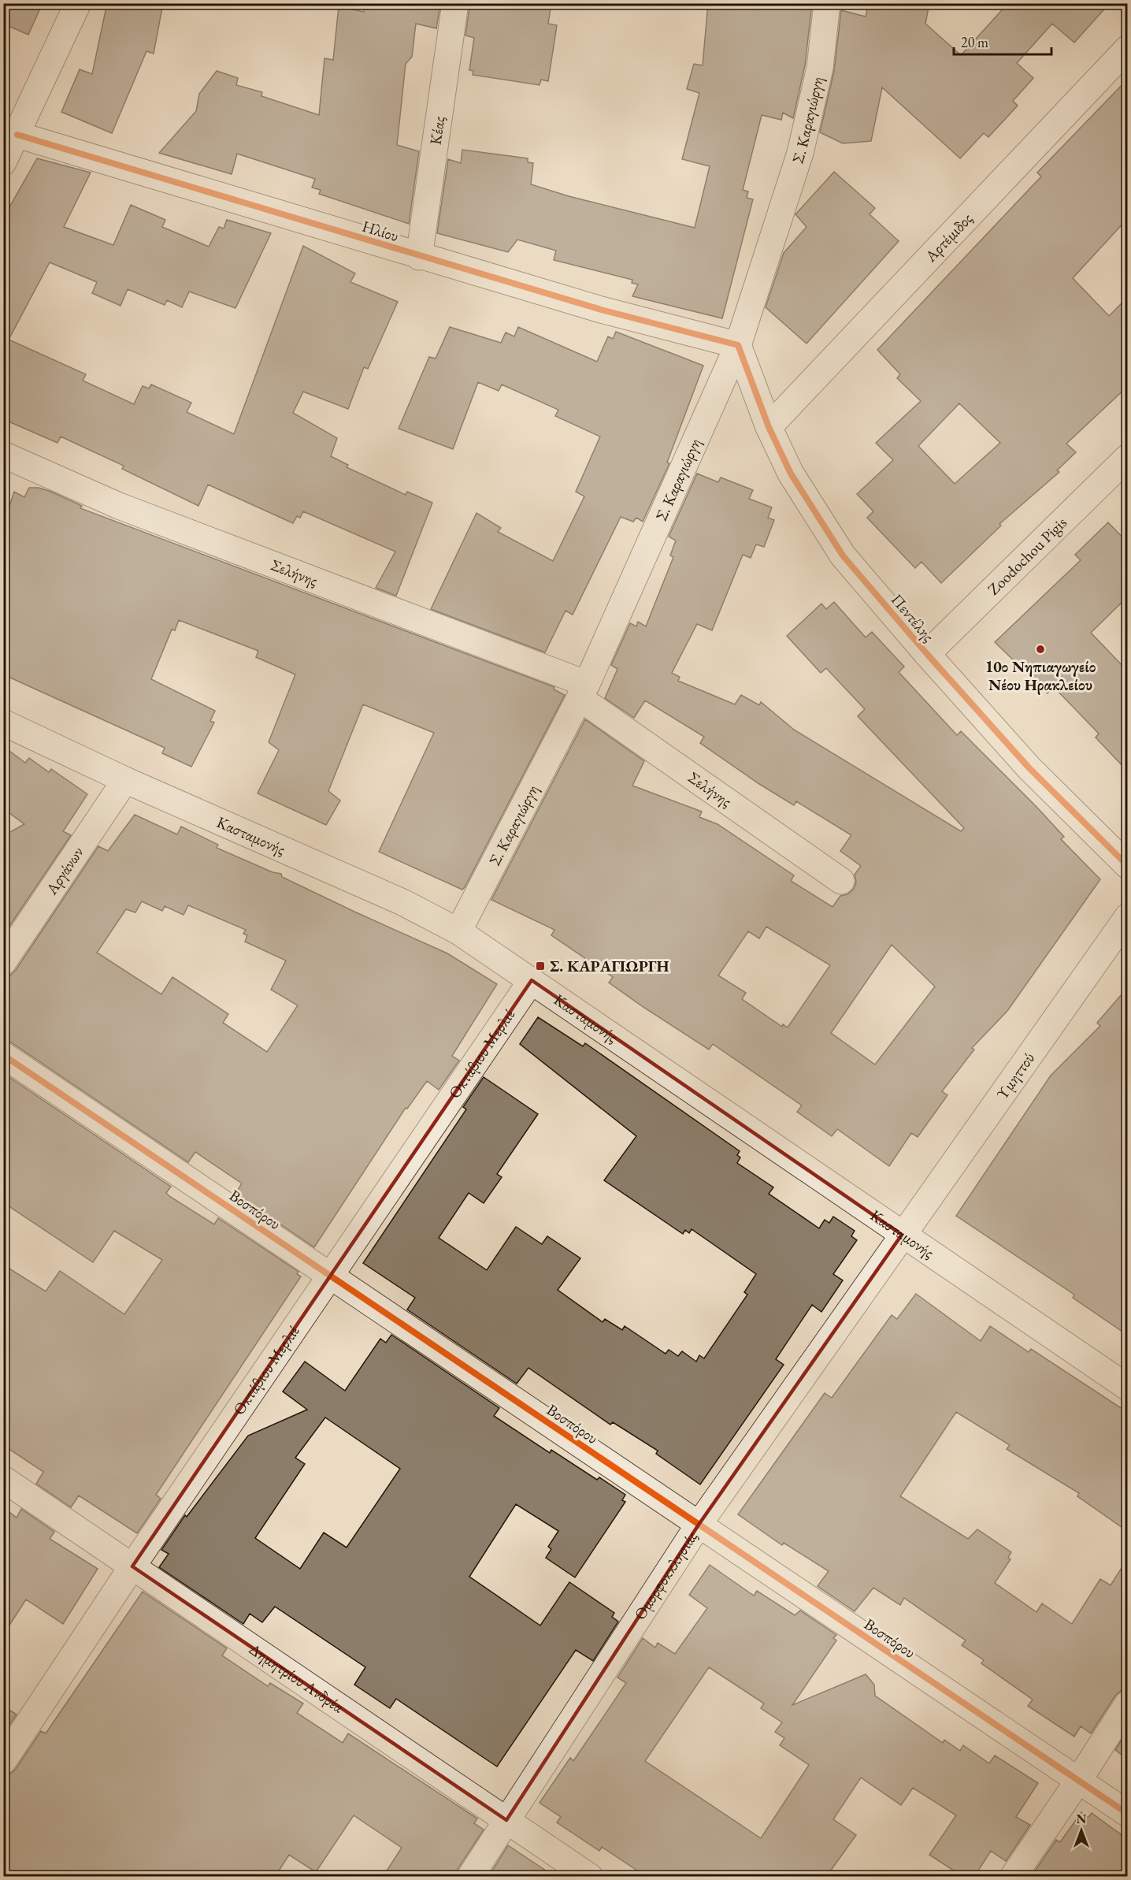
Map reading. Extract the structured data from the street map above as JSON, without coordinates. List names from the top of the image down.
{
  "streets": {
    "street": [
      "Σ. Καραγιώργη",
      "Κέας",
      "Ηλίου",
      "Αρτέμιδος",
      "Zoodochou Pigis",
      "Σελήνης",
      "Πεντέλης",
      "Κασταμονής",
      "Αργάνων",
      "Οκτάβιου Μερλιέ",
      "Υμηττού",
      "Βοσπόρου",
      "Ομορφοκκλησιάς",
      "Δημητρίου Ανδρέα"
    ]
  },
  "crossings": [
    ["Σ. Καραγιώργη", "Ηλίου"],
    ["Σ. Καραγιώργη", "Σελήνης"],
    ["Σ. Καραγιώργη", "Πεντέλης"],
    ["Σ. Καραγιώργη", "Κασταμονής"],
    ["Κέας", "Ηλίου"],
    ["Ηλίου", "Πεντέλης"],
    ["Αρτέμιδος", "Πεντέλης"],
    ["Zoodochou Pigis", "Πεντέλης"],
    ["Κασταμονής", "Αργάνων"],
    ["Κασταμονής", "Οκτάβιου Μερλιέ"],
    ["Κασταμονής", "Υμηττού"],
    ["Κασταμονής", "Ομορφοκκλησιάς"],
    ["Οκτάβιου Μερλιέ", "Βοσπόρου"],
    ["Οκτάβιου Μερλιέ", "Δημητρίου Ανδρέα"],
    ["Υμηττού", "Ομορφοκκλησιάς"],
    ["Βοσπόρου", "Ομορφοκκλησιάς"],
    ["Ομορφοκκλησιάς", "Δημητρίου Ανδρέα"]
  ],
  "places": {
    "other": ["10ο Νηπιαγωγείο Νέου Ηρακλείου"],
    "transit": ["Σ. ΚΑΡΑΓΙΩΡΓΗ"]
  },
  "scale_bar": "20 m",
  "north": "top"
}
